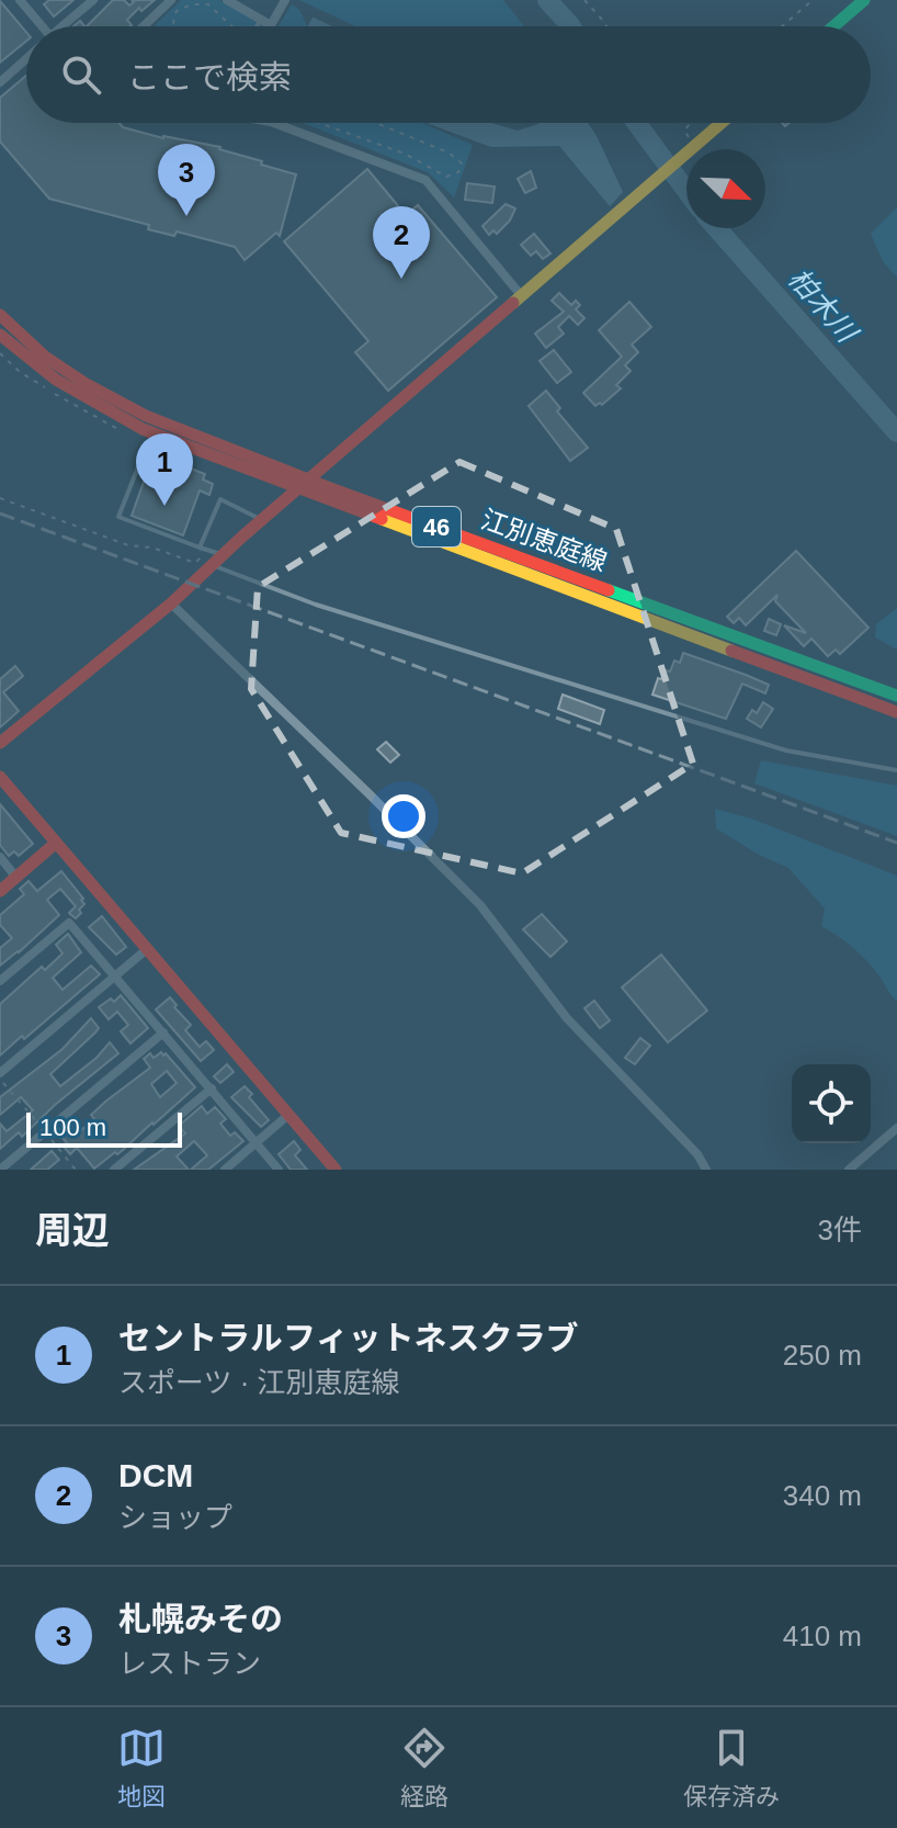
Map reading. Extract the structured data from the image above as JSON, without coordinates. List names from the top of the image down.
{
  "streets": {
    "main road": ["46", "江別恵庭線"]
  },
  "water": ["柏木川"],
  "scale_bar": "100 m",
  "north": "bottom right",
  "page": {
    "search": "ここで検索",
    "pins": ["3", "2", "1"],
    "scale": "100 m",
    "heading": ["周辺", "3件"],
    "list": [
      {
        "mark": "1",
        "name": "セントラルフィットネスクラブ",
        "note": "スポーツ · 江別恵庭線",
        "value": "250 m"
      },
      {
        "mark": "2",
        "name": "DCM",
        "note": "ショップ",
        "value": "340 m"
      },
      {
        "mark": "3",
        "name": "札幌みその",
        "note": "レストラン",
        "value": "410 m"
      }
    ],
    "nav": ["地図", "経路", "保存済み"]
  }
}
